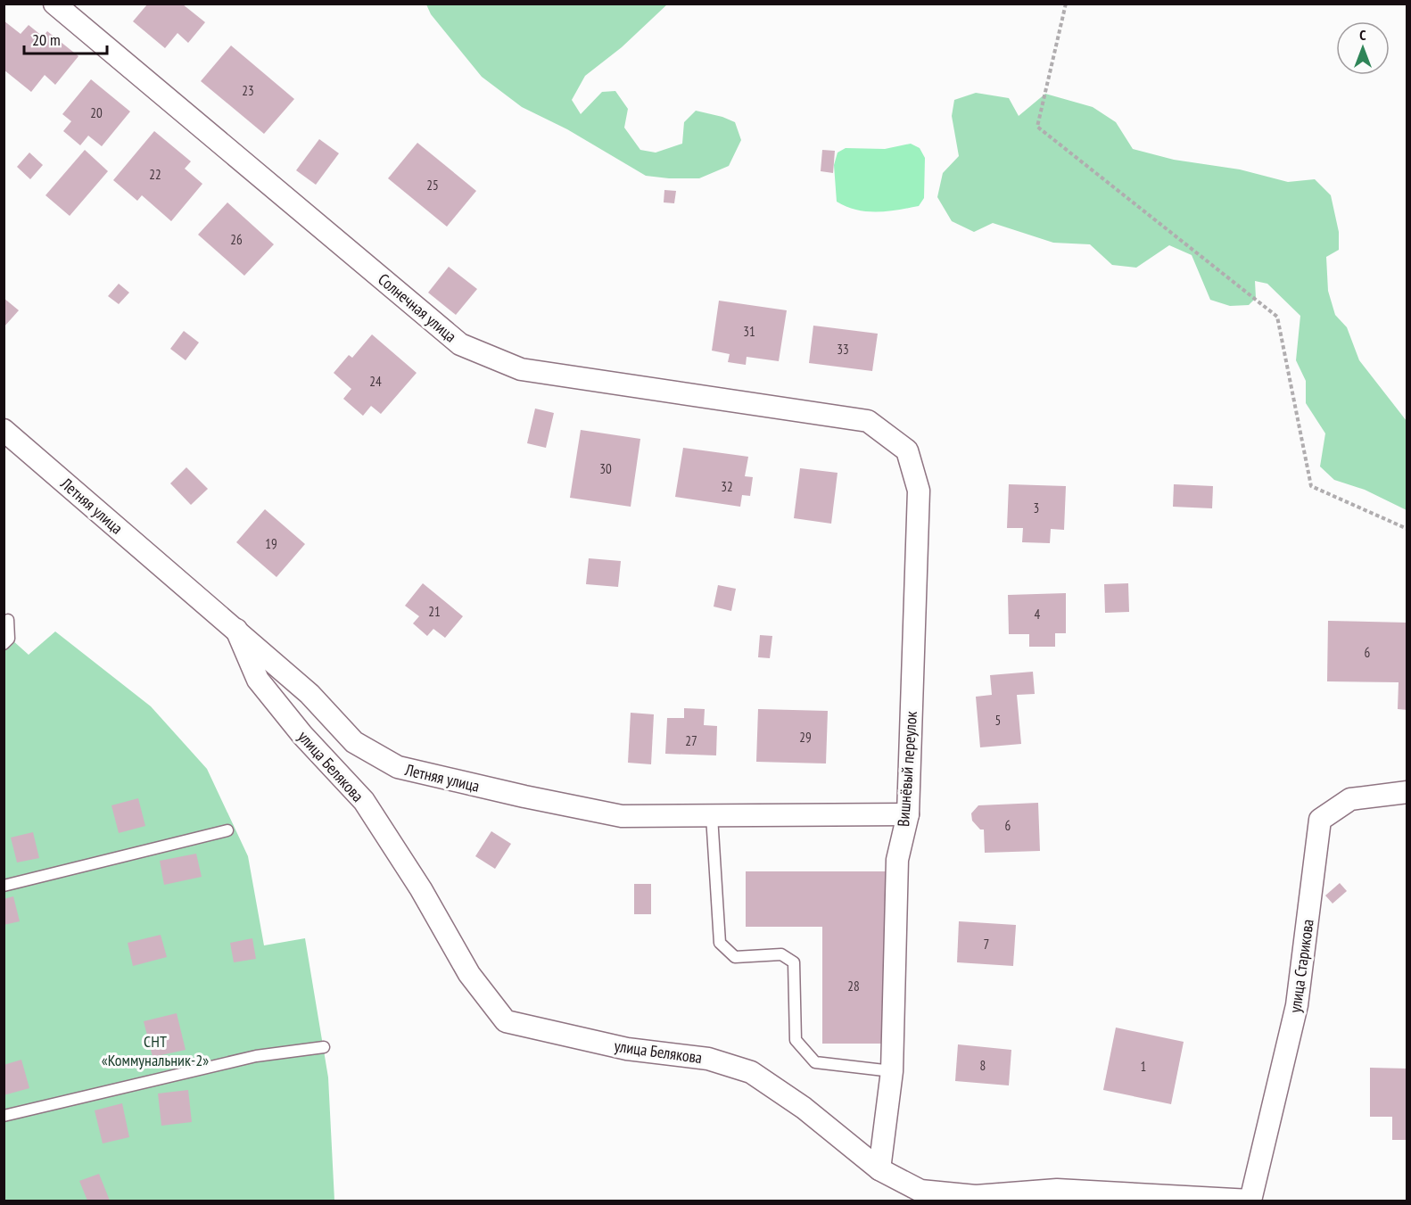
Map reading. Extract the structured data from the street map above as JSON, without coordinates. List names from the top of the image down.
{
  "streets": {
    "street": [
      "Солнечная улица",
      "Летняя улица",
      "улица Белякова",
      "Вишнёвый переулок",
      "улица Старикова"
    ]
  },
  "crossings": [
    ["Солнечная улица", "Вишнёвый переулок"],
    ["Летняя улица", "улица Белякова"],
    ["Летняя улица", "Вишнёвый переулок"],
    ["улица Белякова", "Вишнёвый переулок"],
    ["улица Белякова", "улица Старикова"]
  ],
  "parks": ["СНТ «Коммунальник-2»"],
  "house_numbers": [
    "23",
    "20",
    "22",
    "25",
    "26",
    "31",
    "33",
    "24",
    "30",
    "32",
    "3",
    "19",
    "21",
    "4",
    "6",
    "5",
    "29",
    "27",
    "6",
    "7",
    "28",
    "8",
    "1"
  ],
  "scale_bar": "20 m",
  "north": "top"
}
